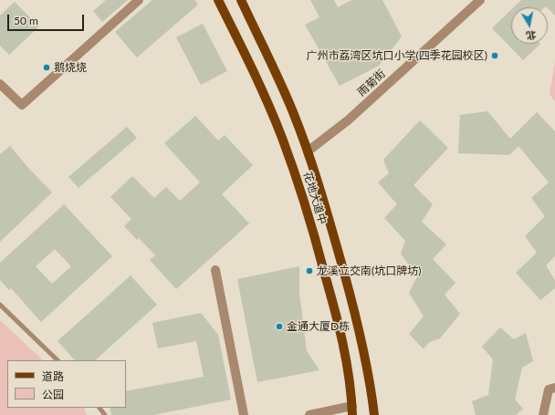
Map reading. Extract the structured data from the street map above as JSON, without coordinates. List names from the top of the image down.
{
  "streets": {
    "main road": ["花地大道中"],
    "street": ["雨菊街"]
  },
  "crossings": [
    ["雨菊街", "花地大道中"]
  ],
  "places": [
    "广州市荔湾区坑口小学(四季花园校区)",
    "鹅烧烧",
    "龙溪立交南(坑口牌坊)",
    "金通大厦D栋"
  ],
  "legend": ["道路", "公园"],
  "scale_bar": "50 m",
  "north": "bottom"
}
